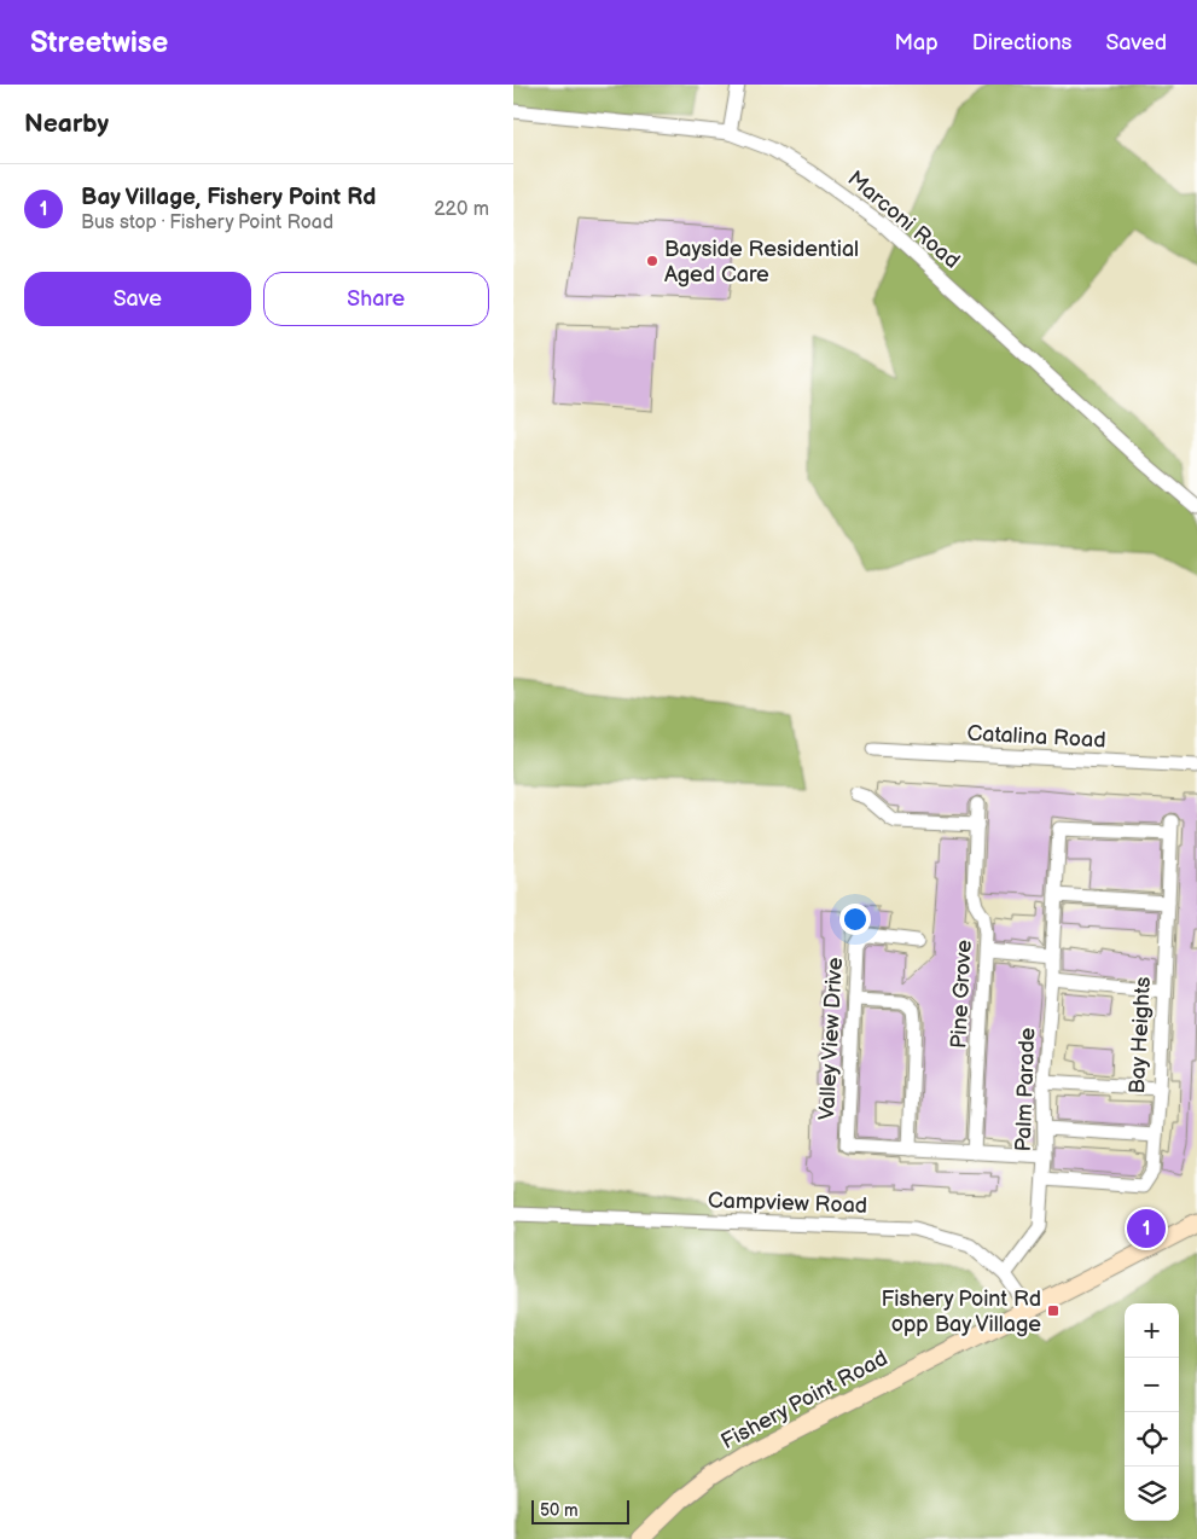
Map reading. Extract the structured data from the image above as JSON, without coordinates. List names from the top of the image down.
{
  "streets": {
    "main road": ["Fishery Point Road"],
    "street": [
      "Marconi Road",
      "Catalina Road",
      "Pine Grove",
      "Bay Heights",
      "Valley View Drive",
      "Palm Parade",
      "Campview Road"
    ]
  },
  "crossings": [
    ["Pine Grove", "Valley View Drive"],
    ["Bay Heights", "Palm Parade"],
    ["Valley View Drive", "Palm Parade"],
    ["Palm Parade", "Campview Road"],
    ["Campview Road", "Fishery Point Road"]
  ],
  "places": {
    "other": ["Bayside Residential Aged Care"],
    "transit": ["Fishery Point Rd opp Bay Village"]
  },
  "scale_bar": "50 m",
  "page": {
    "header": "Streetwise",
    "nav": ["Map", "Directions", "Saved"],
    "heading": "Nearby",
    "list": [
      {
        "mark": "1",
        "name": "Bay Village, Fishery Point Rd",
        "note": "Bus stop · Fishery Point Road",
        "value": "220 m"
      }
    ],
    "buttons": ["Save", "Share"],
    "pins": "1",
    "map_buttons": ["+", "−"],
    "scale": "50 m"
  }
}
